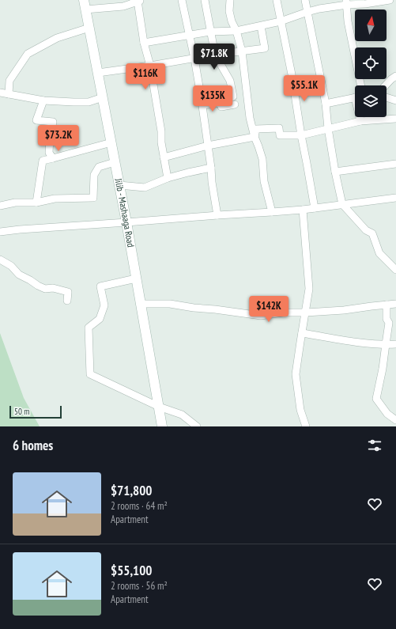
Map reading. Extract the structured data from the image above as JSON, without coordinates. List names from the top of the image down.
{
  "streets": {
    "main road": ["Jilib - Mashaaga Road"]
  },
  "scale_bar": "50 m",
  "north": "top",
  "page": {
    "price": [
      "$71.8K",
      "$116K",
      "$55.1K",
      "$135K",
      "$73.2K",
      "$142K"
    ],
    "scale": "50 m",
    "heading": "6 homes",
    "list": [
      {
        "name": "$71,800",
        "note": "2 rooms · 64 m² · Apartment"
      },
      {
        "name": "$55,100",
        "note": "2 rooms · 56 m² · Apartment"
      }
    ]
  }
}
